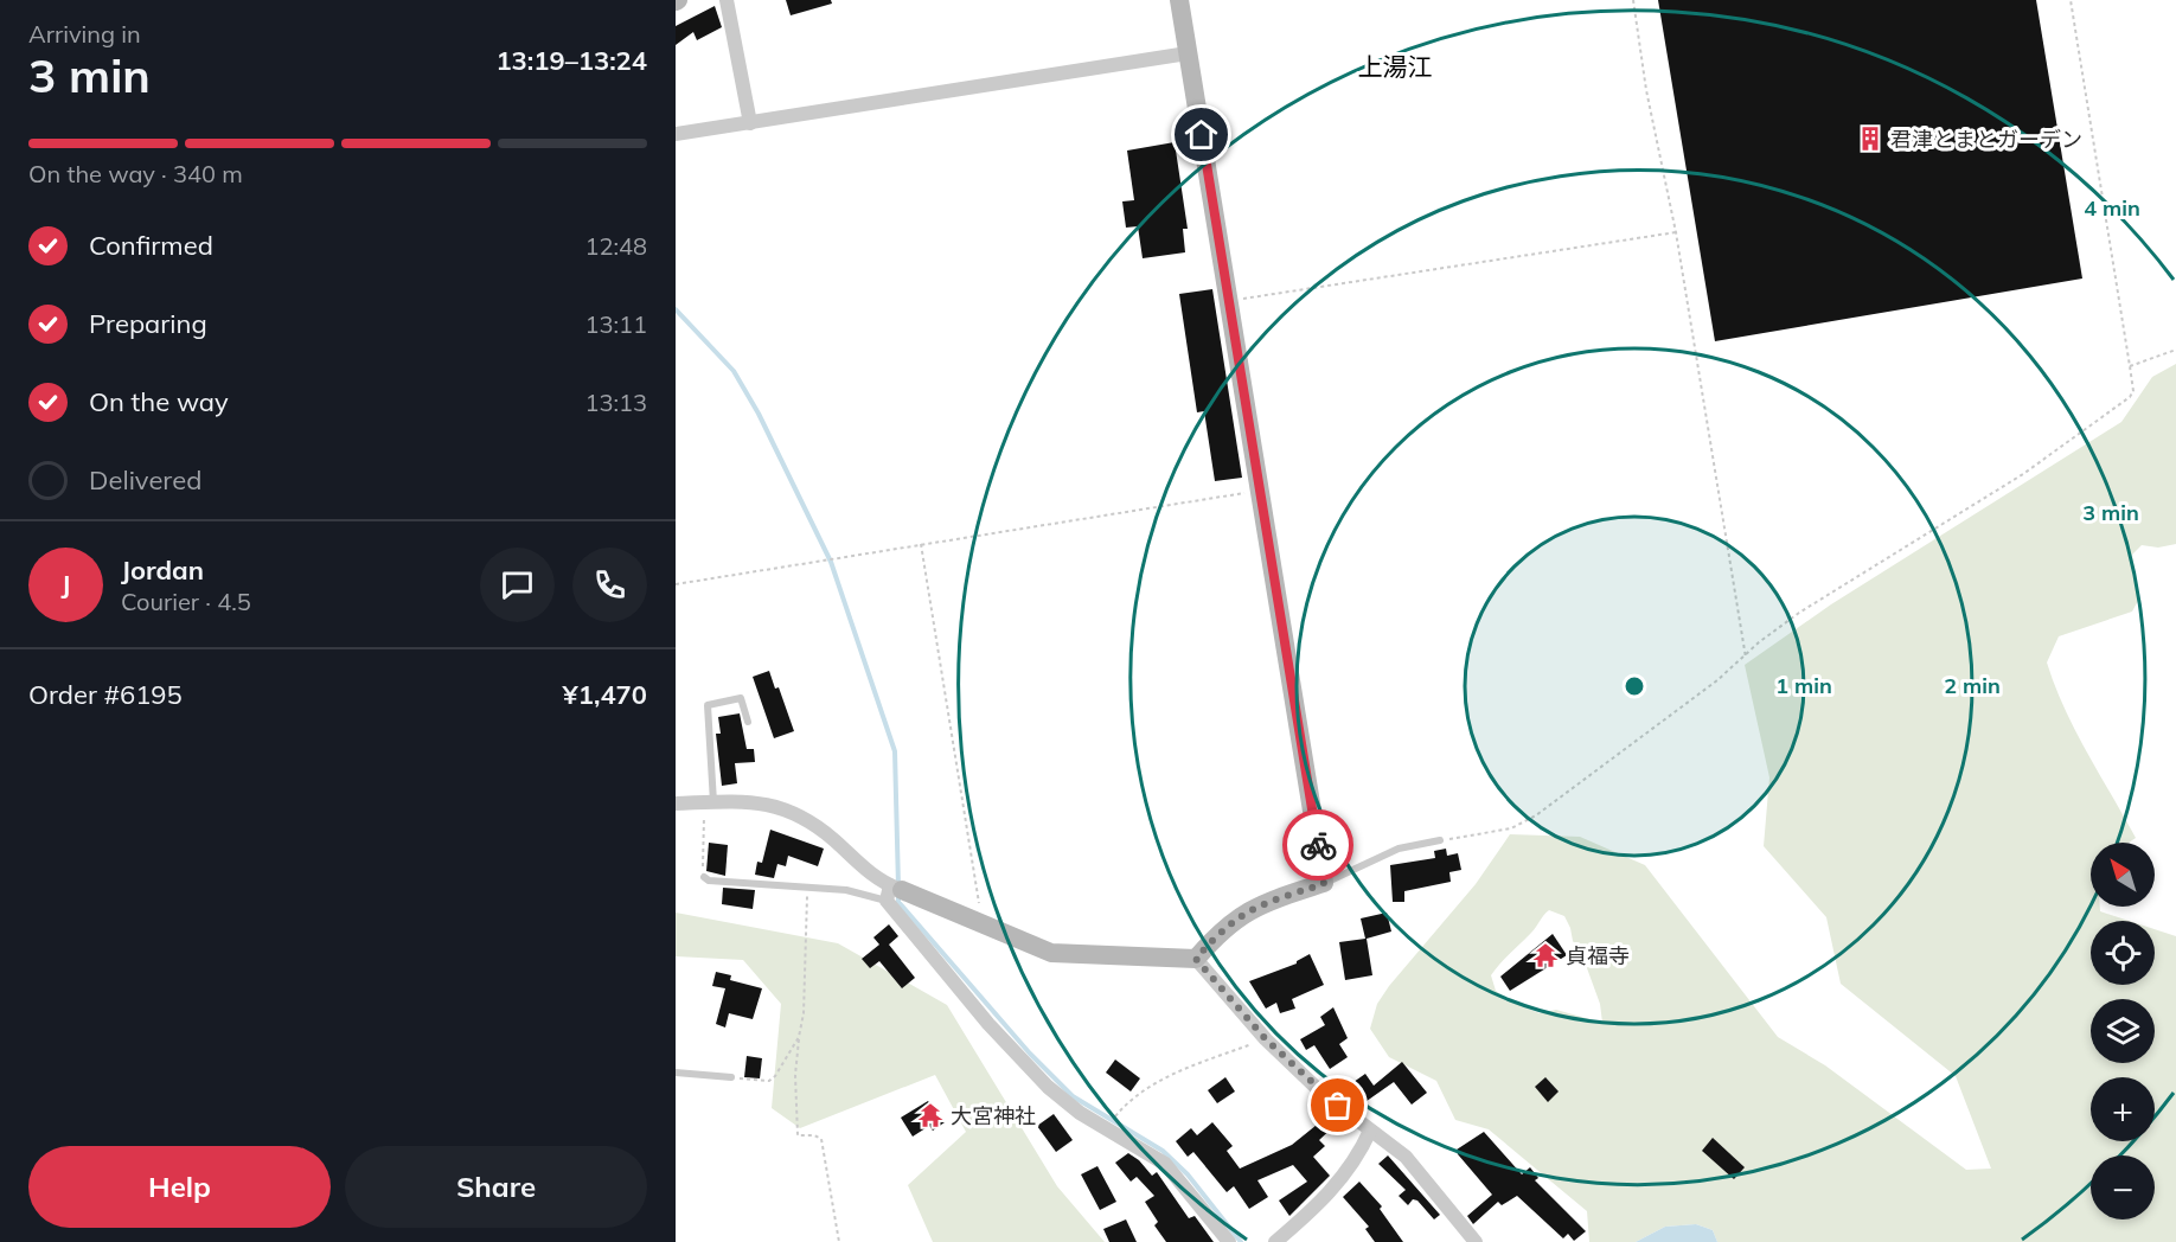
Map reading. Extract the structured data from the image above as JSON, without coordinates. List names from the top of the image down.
{
  "districts": ["上湯江"],
  "places": {
    "building": ["君津とまとガーデン"],
    "temple": ["貞福寺", "大宮神社"]
  },
  "north": "top left",
  "page": {
    "heading": ["3 min", "Arriving in", "13:19–13:24"],
    "panel": [
      "Jordan",
      "Courier · 4.5",
      "Order #6195",
      "¥1,470"
    ],
    "bar": "On the way · 340 m",
    "list": [
      ["Confirmed", "12:48"],
      ["Preparing", "13:11"],
      ["On the way", "13:13"],
      "Delivered"
    ],
    "round": "J",
    "map_buttons": ["+", "−"],
    "buttons": ["Help", "Share"]
  },
  "rings": [
    "4 min",
    "3 min",
    "1 min",
    "2 min"
  ]
}
